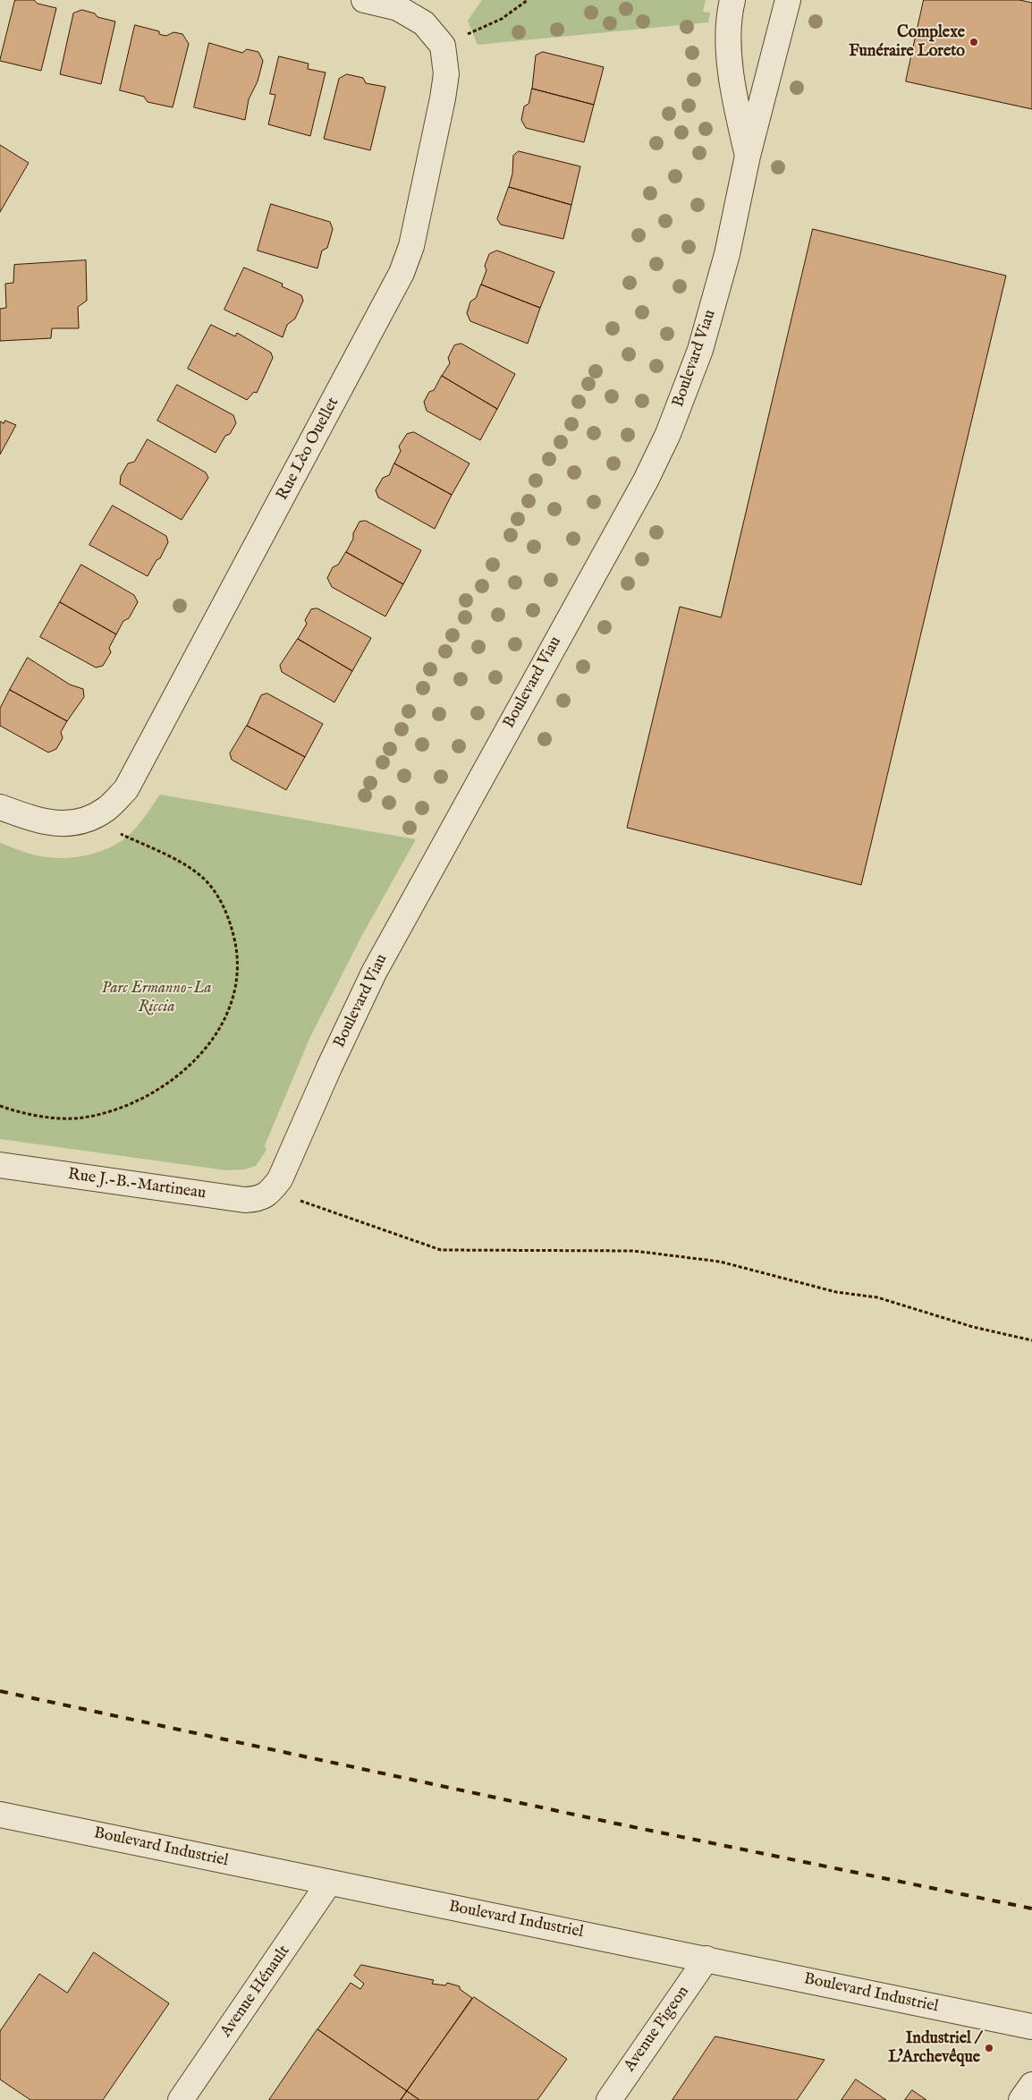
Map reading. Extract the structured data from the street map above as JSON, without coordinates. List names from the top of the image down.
{
  "streets": {
    "street": [
      "Boulevard Viau",
      "Rue Lèo Ouellet",
      "Rue J.-B.-Martineau",
      "Boulevard Industriel",
      "Avenue Hénault",
      "Avenue Pigeon"
    ]
  },
  "crossings": [
    ["Boulevard Viau", "Rue J.-B.-Martineau"],
    ["Boulevard Industriel", "Avenue Hénault"],
    ["Boulevard Industriel", "Avenue Pigeon"]
  ],
  "parks": ["Parc Ermanno-La Riccia"],
  "places": ["Complexe Funéraire Loreto", "Industriel / L'Archevêque"]
}
